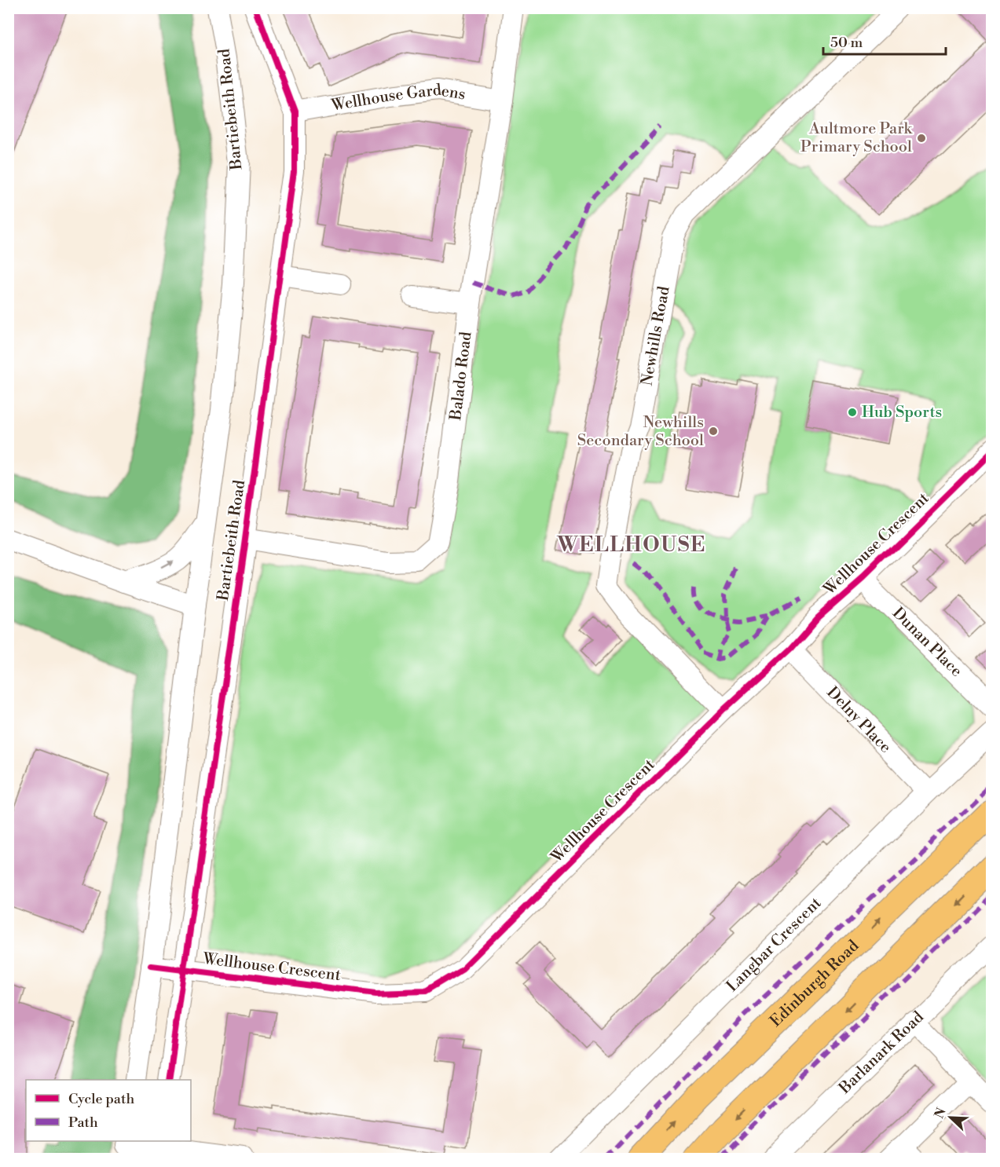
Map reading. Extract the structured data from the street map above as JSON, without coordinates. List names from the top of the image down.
{
  "streets": {
    "main road": ["Edinburgh Road"],
    "street": [
      "Wellhouse Gardens",
      "Bartiebeith Road",
      "Newhills Road",
      "Balado Road",
      "Wellhouse Crescent",
      "Dunan Place",
      "Delny Place",
      "Langbar Crescent",
      "Barlanark Road"
    ]
  },
  "crossings": [
    ["Wellhouse Gardens", "Bartiebeith Road"],
    ["Wellhouse Gardens", "Balado Road"],
    ["Bartiebeith Road", "Balado Road"],
    ["Bartiebeith Road", "Wellhouse Crescent"],
    ["Newhills Road", "Wellhouse Crescent"],
    ["Wellhouse Crescent", "Dunan Place"],
    ["Wellhouse Crescent", "Delny Place"],
    ["Delny Place", "Langbar Crescent"]
  ],
  "districts": ["WELLHOUSE"],
  "places": ["Aultmore Park Primary School", "Hub Sports", "Newhills Secondary School"],
  "legend": ["Cycle path", "Path"],
  "scale_bar": "50 m",
  "north": "top left"
}
